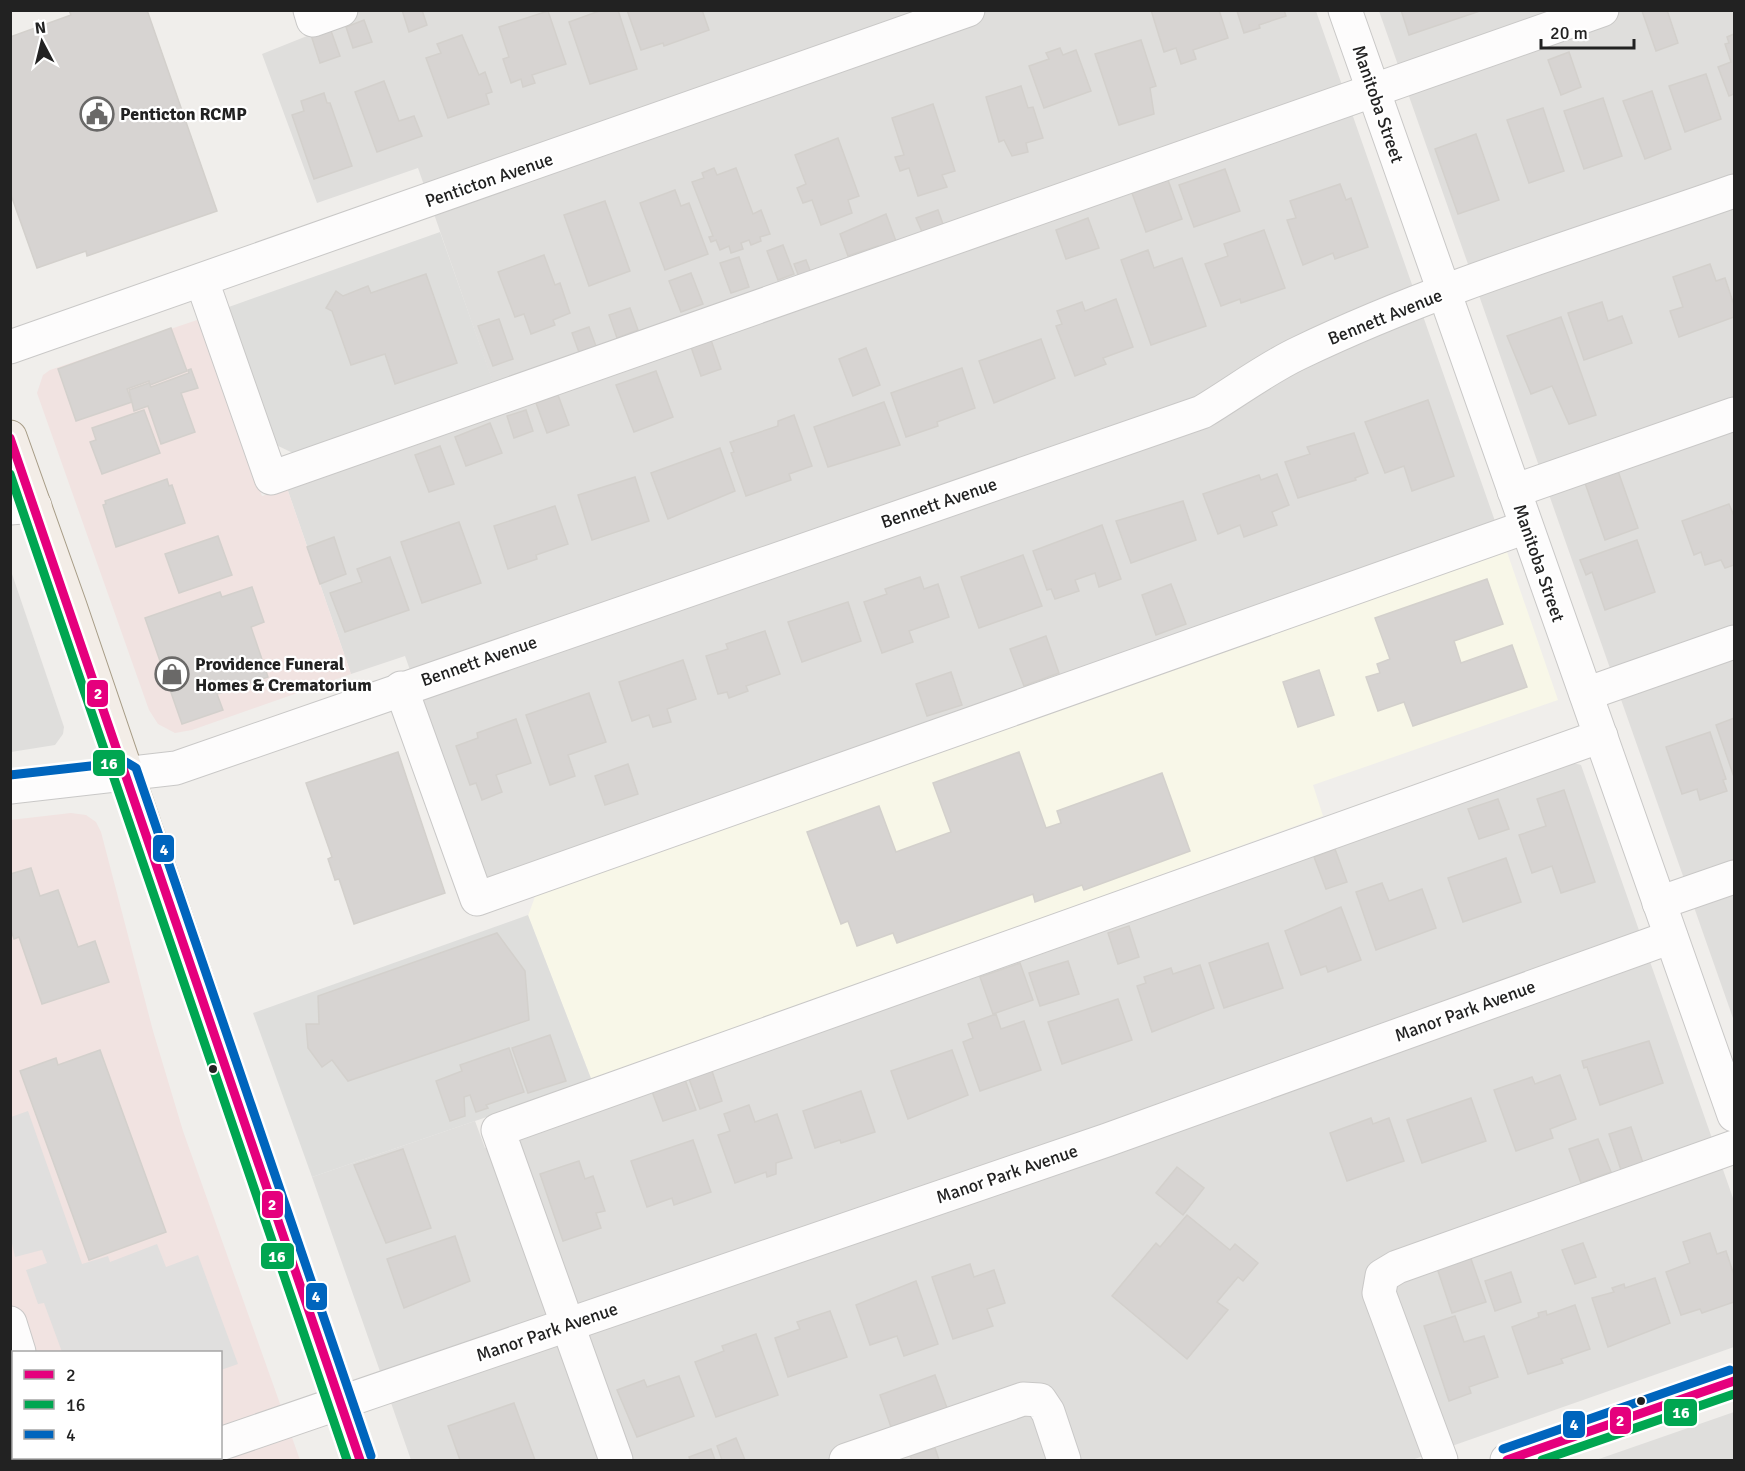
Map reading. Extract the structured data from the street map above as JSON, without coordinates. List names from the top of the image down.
{
  "streets": {
    "street": [
      "Manitoba Street",
      "Penticton Avenue",
      "Bennett Avenue",
      "Manor Park Avenue"
    ]
  },
  "crossings": [
    ["Manitoba Street", "Bennett Avenue"],
    ["Manitoba Street", "Manor Park Avenue"]
  ],
  "places": {
    "public building": ["Penticton RCMP"],
    "shop": ["Providence Funeral Homes & Crematorium"]
  },
  "lines": ["transit line 2", "transit line 16", "transit line 4"],
  "legend": ["2", "16", "4"],
  "scale_bar": "20 m",
  "north": "top"
}
